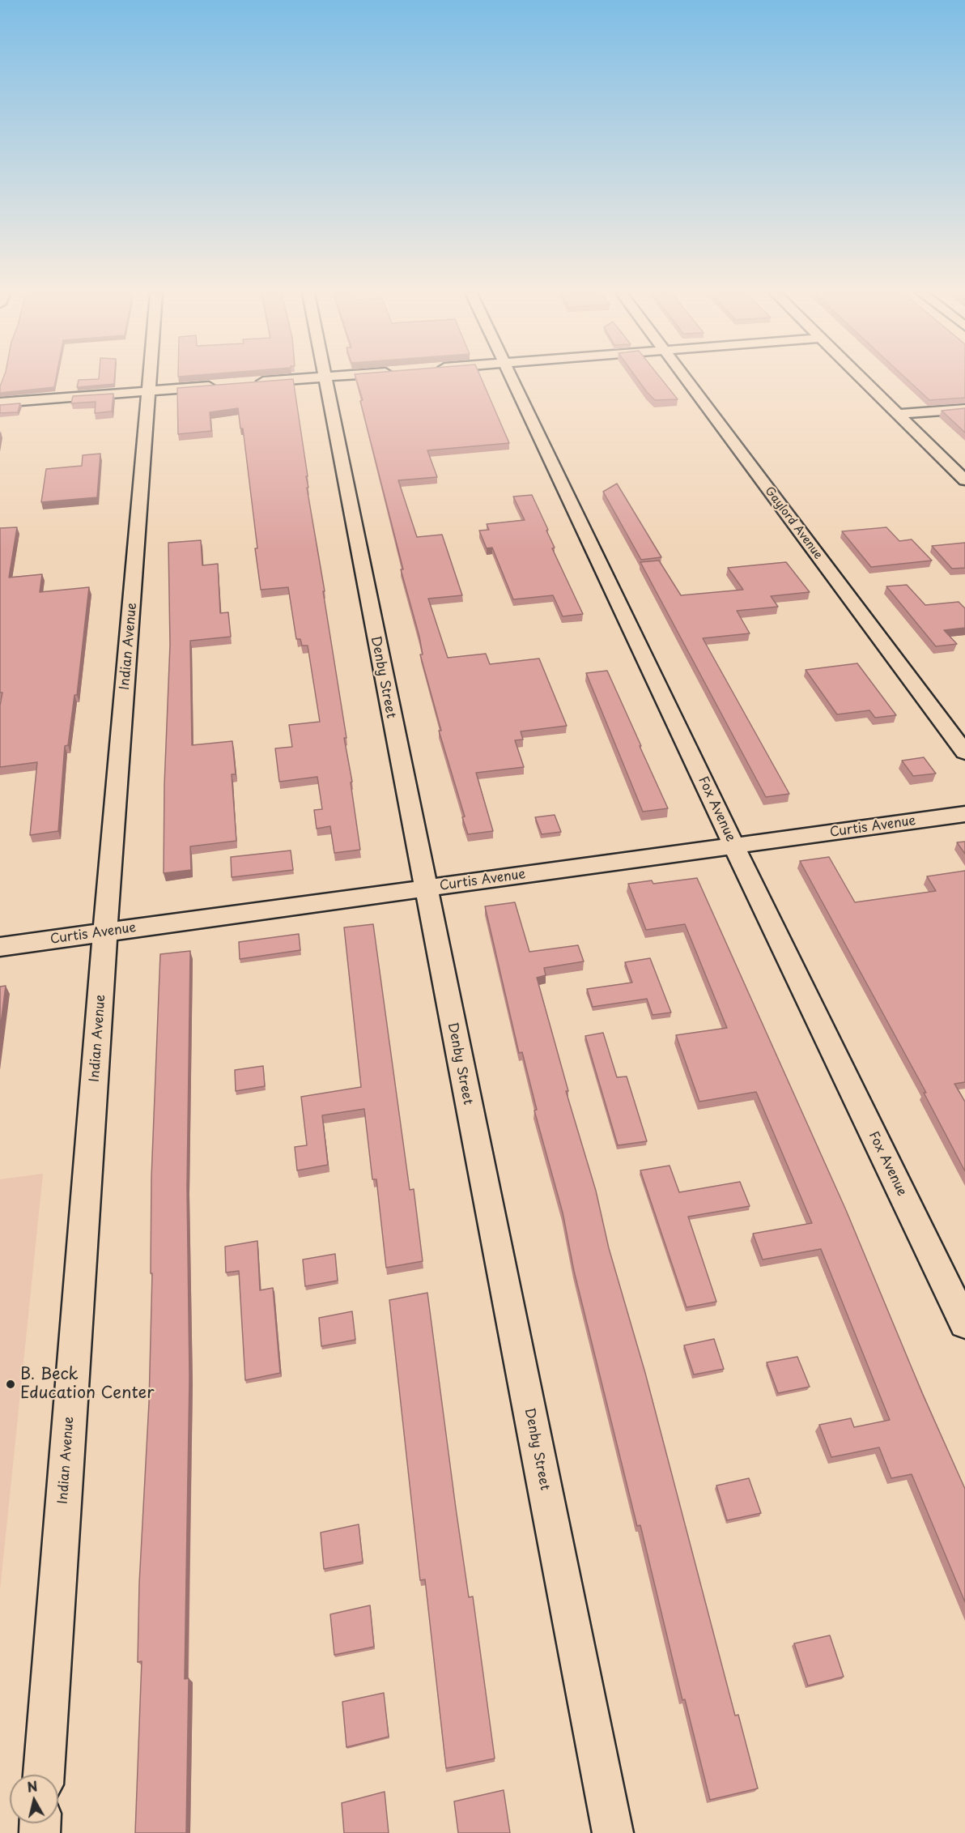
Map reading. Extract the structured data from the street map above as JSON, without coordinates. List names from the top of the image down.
{
  "streets": {
    "street": [
      "Gaylord Avenue",
      "Indian Avenue",
      "Denby Street",
      "Fox Avenue",
      "Curtis Avenue"
    ]
  },
  "crossings": [
    ["Indian Avenue", "Curtis Avenue"],
    ["Denby Street", "Curtis Avenue"],
    ["Fox Avenue", "Curtis Avenue"]
  ],
  "places": ["B. Beck Education Center"],
  "north": "top"
}
